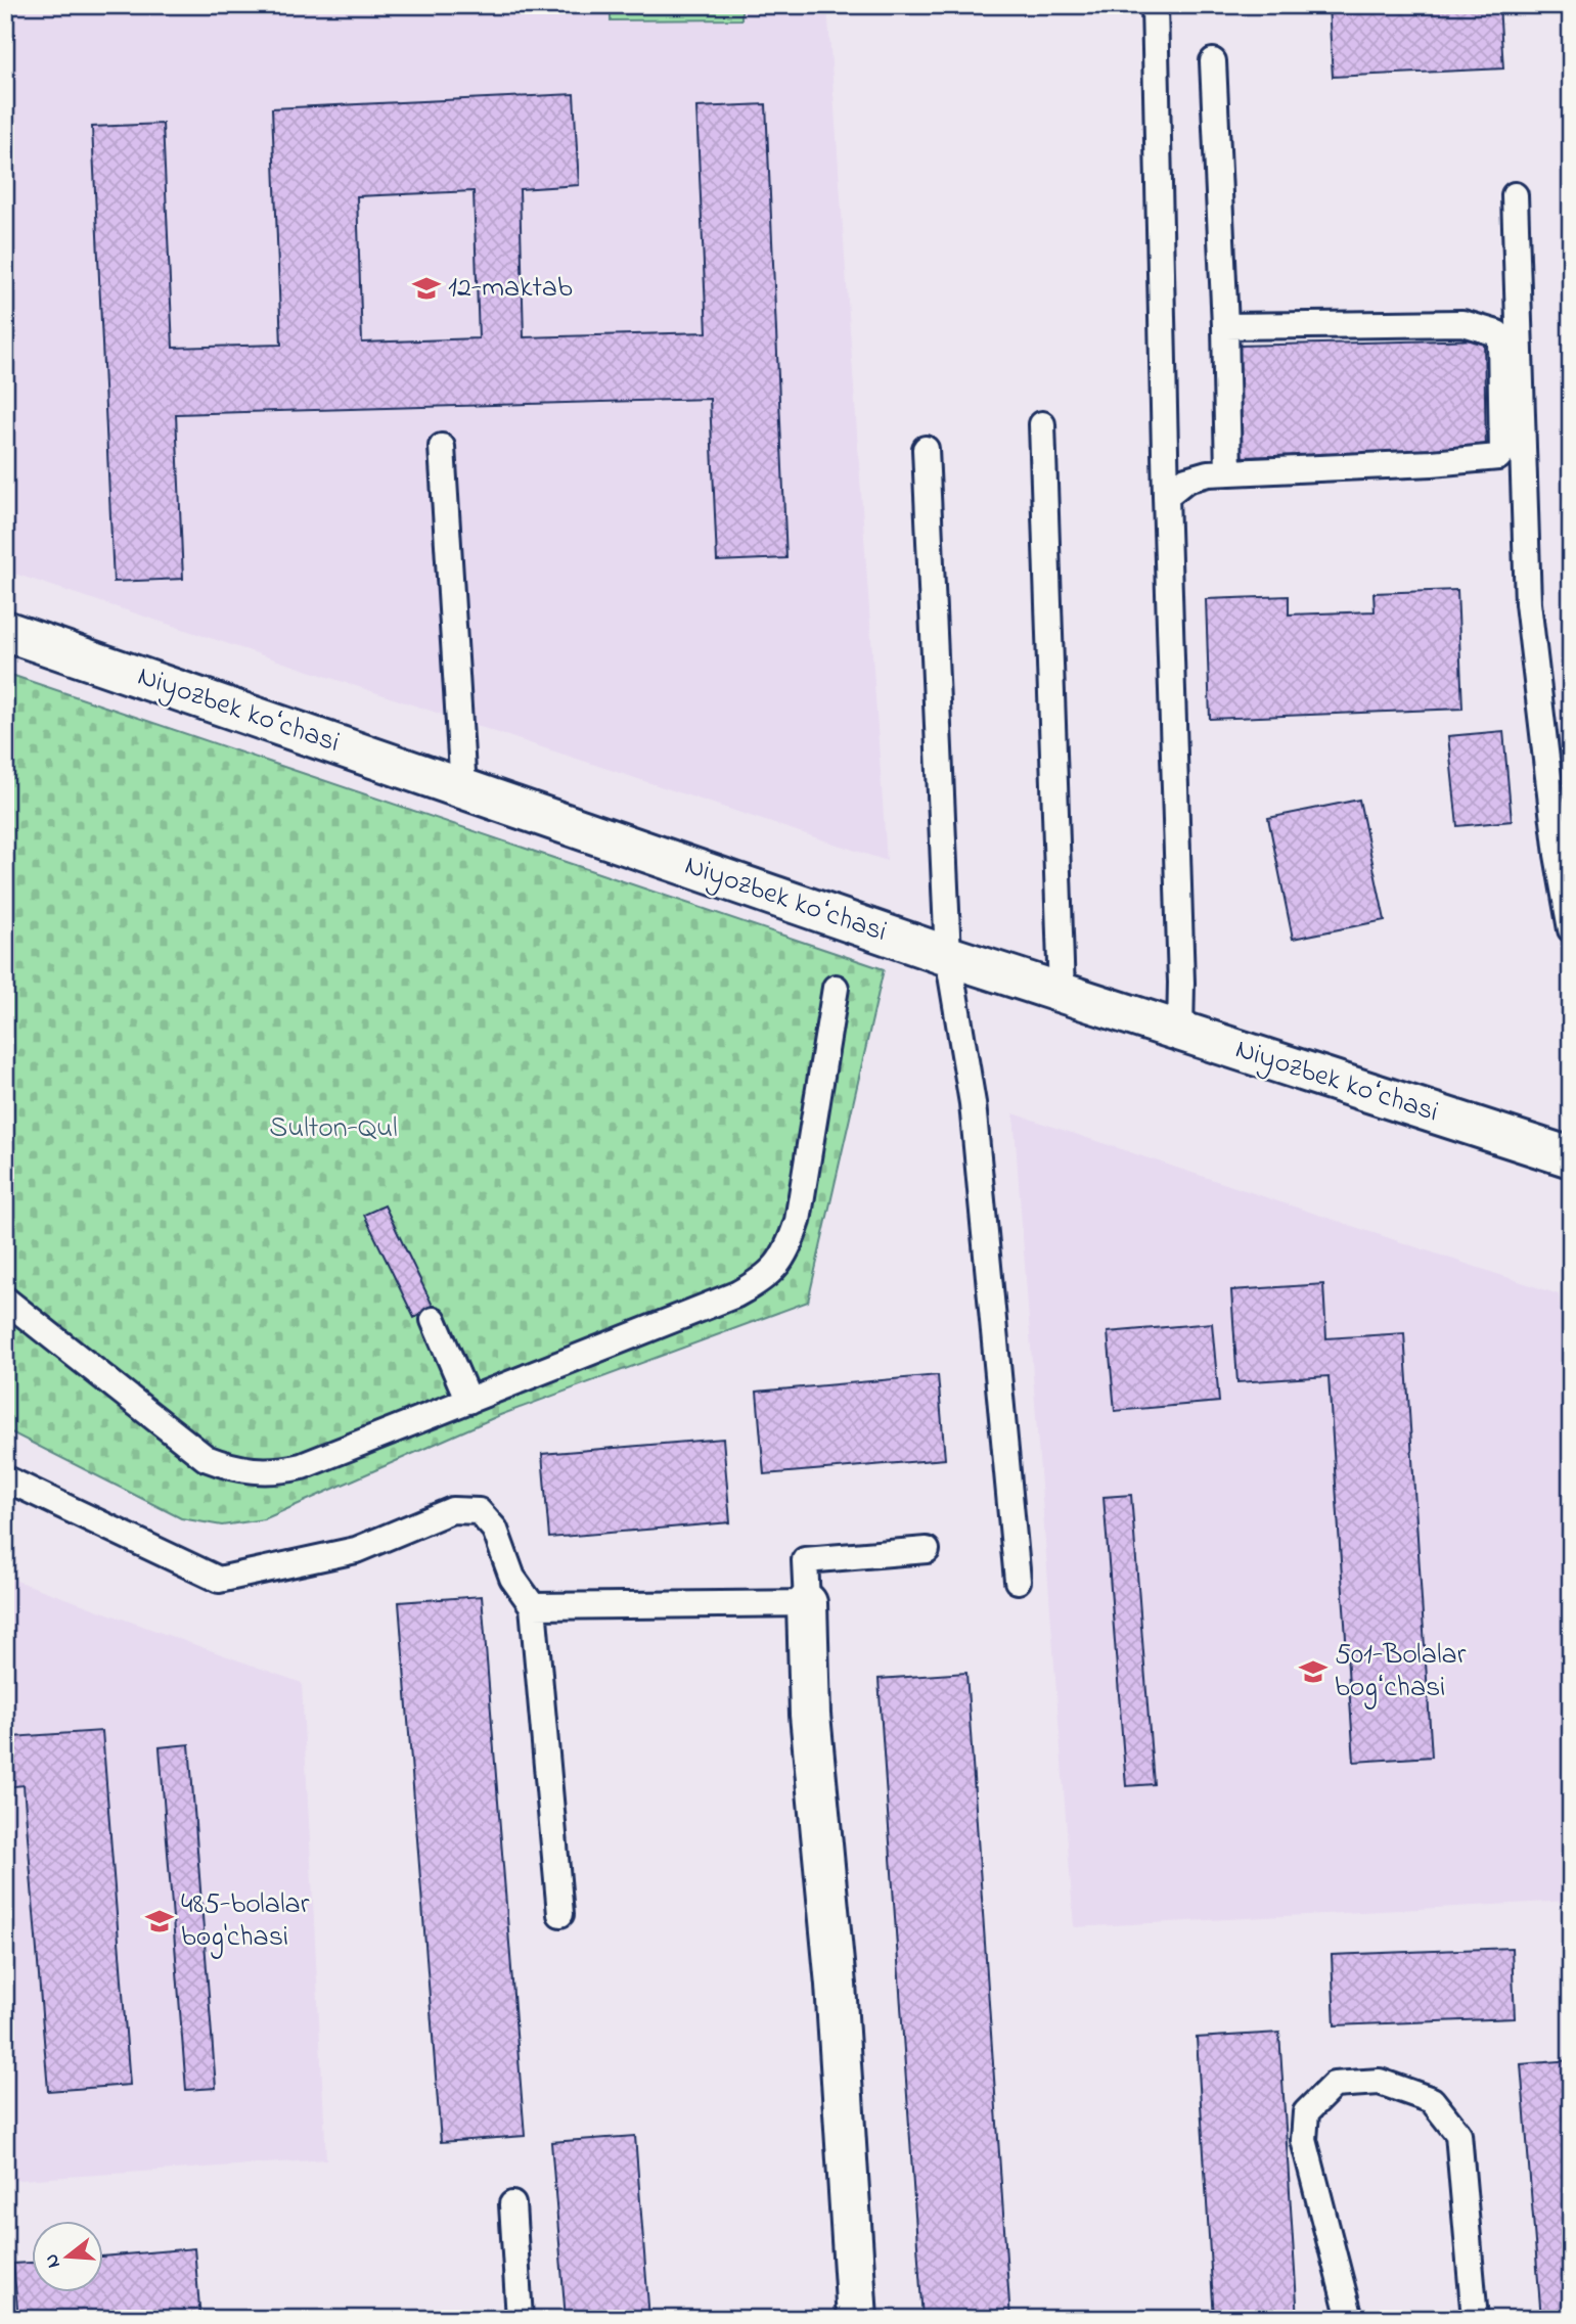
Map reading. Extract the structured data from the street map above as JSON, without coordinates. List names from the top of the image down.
{
  "streets": {
    "street": ["Niyozbek koʻchasi"]
  },
  "parks": ["Sulton-Qul"],
  "places": {
    "school or university": ["12-maktab", "501-Bolalar bogʻchasi", "485-bolalar bog'chasi"]
  },
  "north": "left"
}
